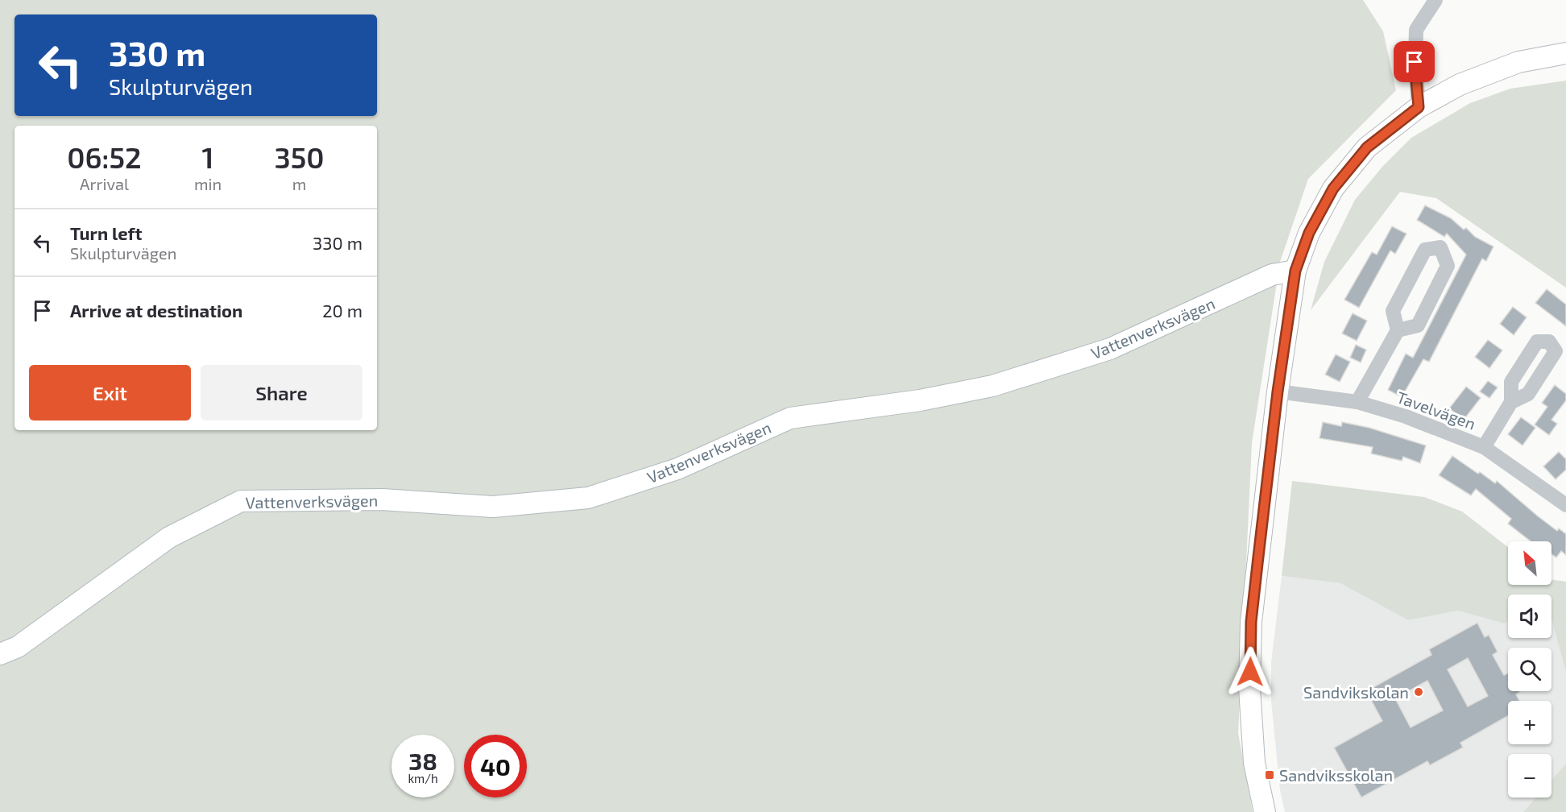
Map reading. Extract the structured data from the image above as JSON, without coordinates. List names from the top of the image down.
{
  "streets": {
    "street": ["Vattenverksvägen", "Tavelvägen"]
  },
  "places": {
    "other": ["Sandvikskolan"],
    "transit": ["Sandviksskolan"]
  },
  "north": "top left",
  "page": {
    "turn": ["330 m", "Skulpturvägen"],
    "eta": [
      "06:52",
      "Arrival",
      "1",
      "min",
      "350",
      "m"
    ],
    "list": [
      {
        "name": "Turn left",
        "note": "Skulpturvägen",
        "value": "330 m"
      },
      {
        "name": "Arrive at destination",
        "value": "20 m"
      }
    ],
    "buttons": ["Exit", "Share"],
    "map_buttons": ["+", "−"],
    "speed": "38 km/h",
    "limit": "40"
  }
}
